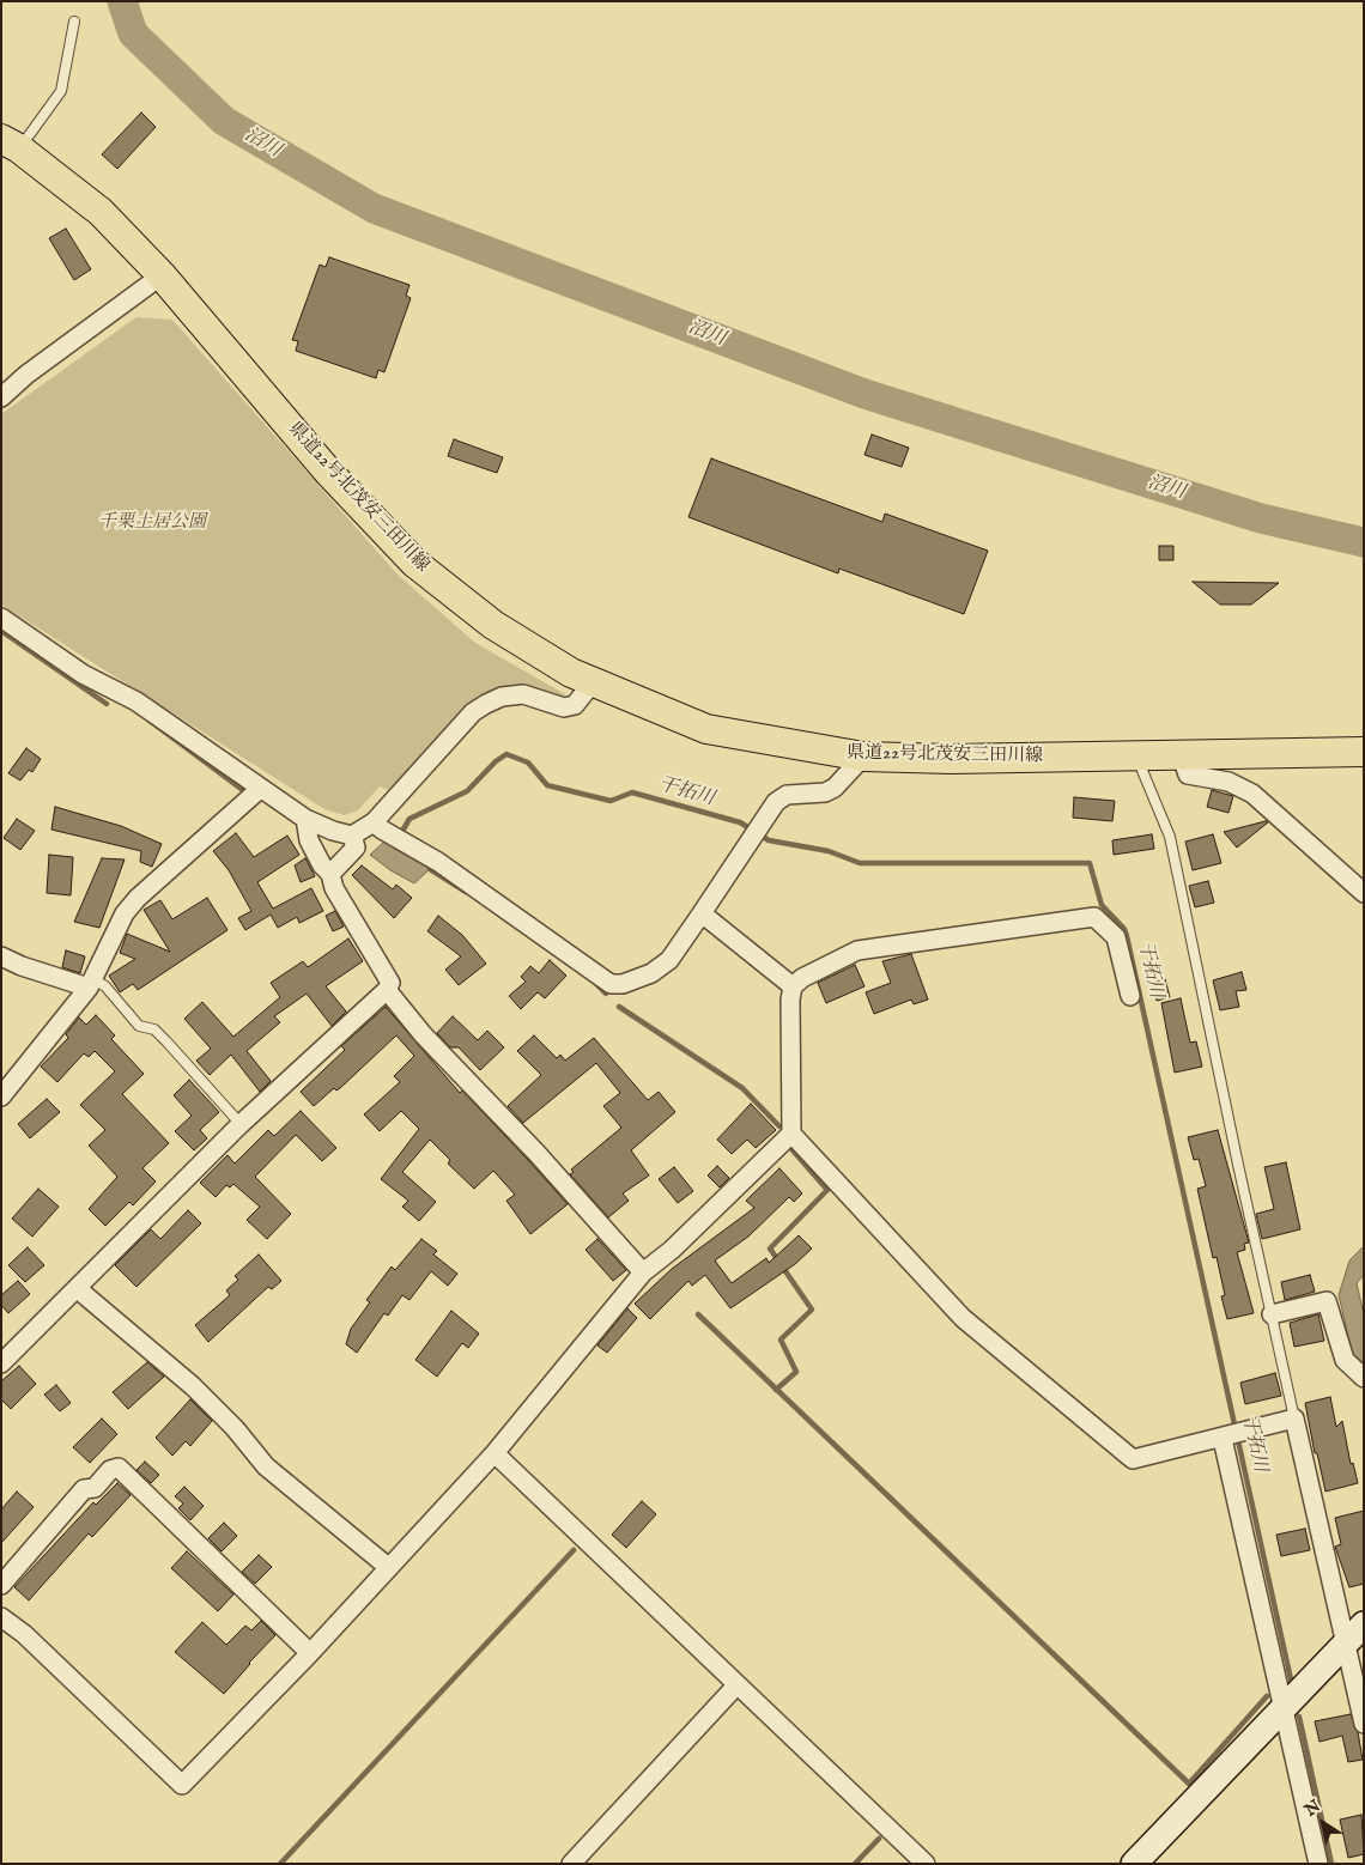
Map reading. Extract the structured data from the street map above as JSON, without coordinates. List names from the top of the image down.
{
  "streets": {
    "main road": ["県道22号北茂安三田川線"]
  },
  "water": ["沼川", "干拓川"],
  "parks": ["千栗土居公園"],
  "north": "top left"
}
